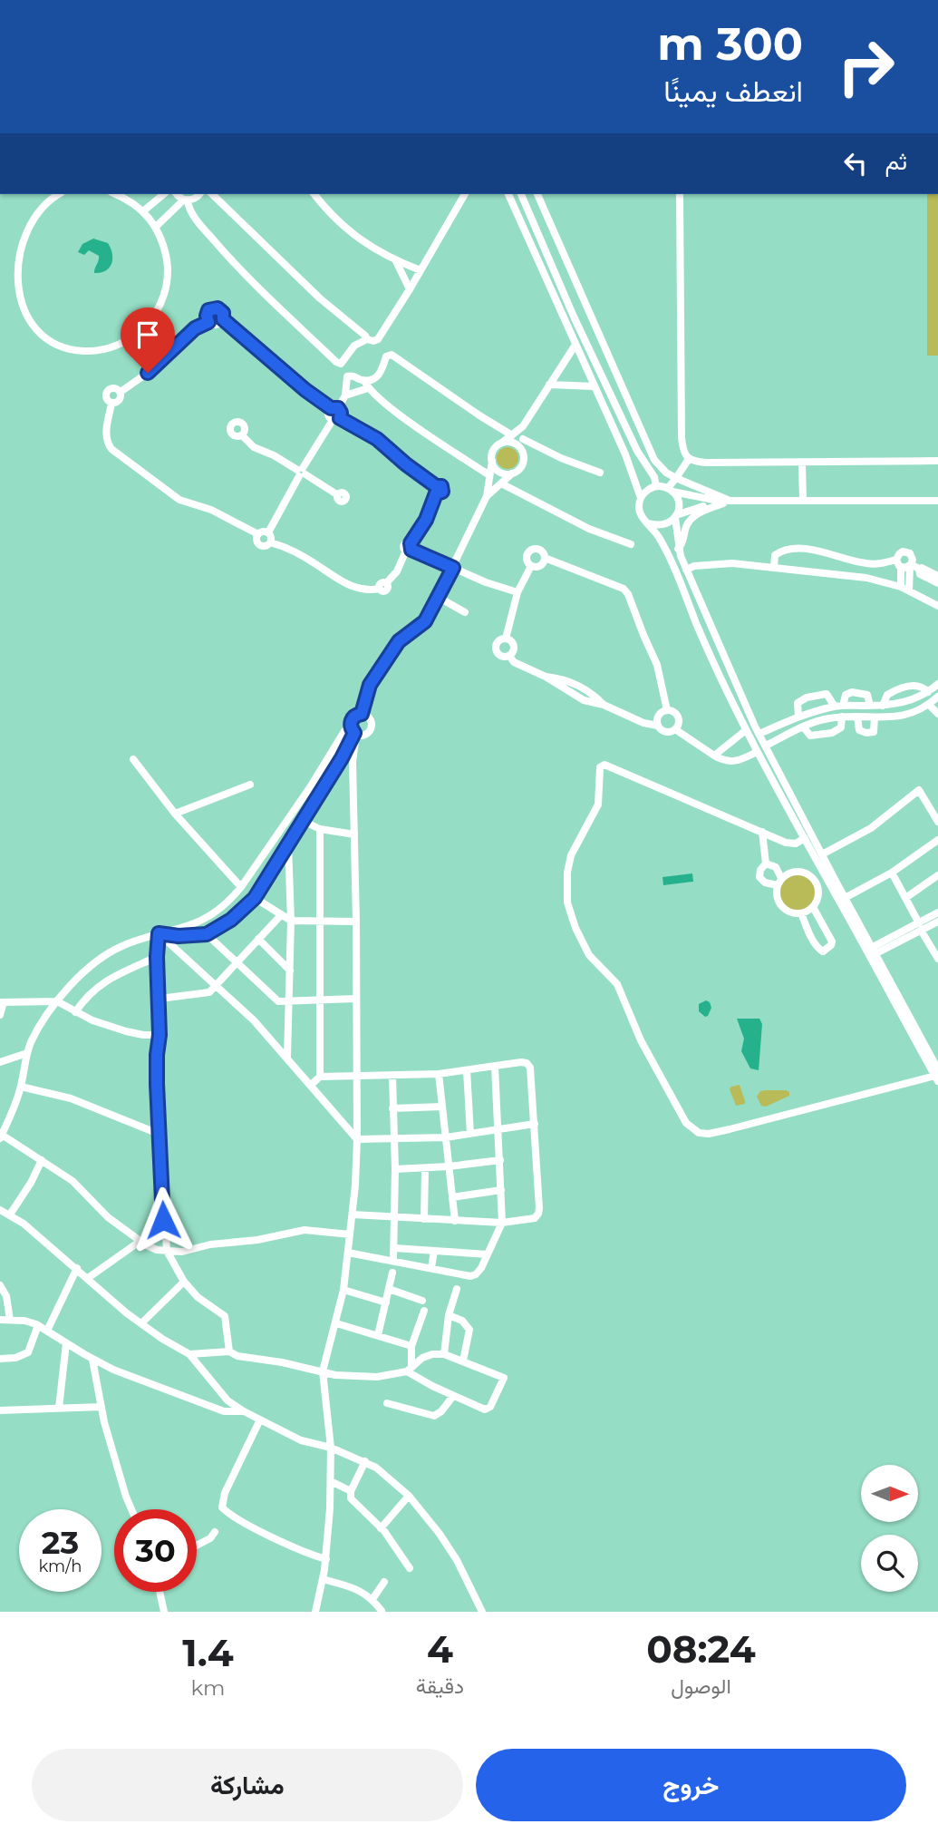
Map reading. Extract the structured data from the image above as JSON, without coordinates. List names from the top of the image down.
{
  "north": "right",
  "page": {
    "turn": ["300 m", "انعطف يمينًا"],
    "then": "ثم",
    "speed": "23 km/h",
    "limit": "30",
    "eta": [
      "08:24",
      "الوصول",
      "4",
      "دقيقة",
      "1.4",
      "km"
    ],
    "buttons": ["خروج", "مشاركة"]
  }
}
